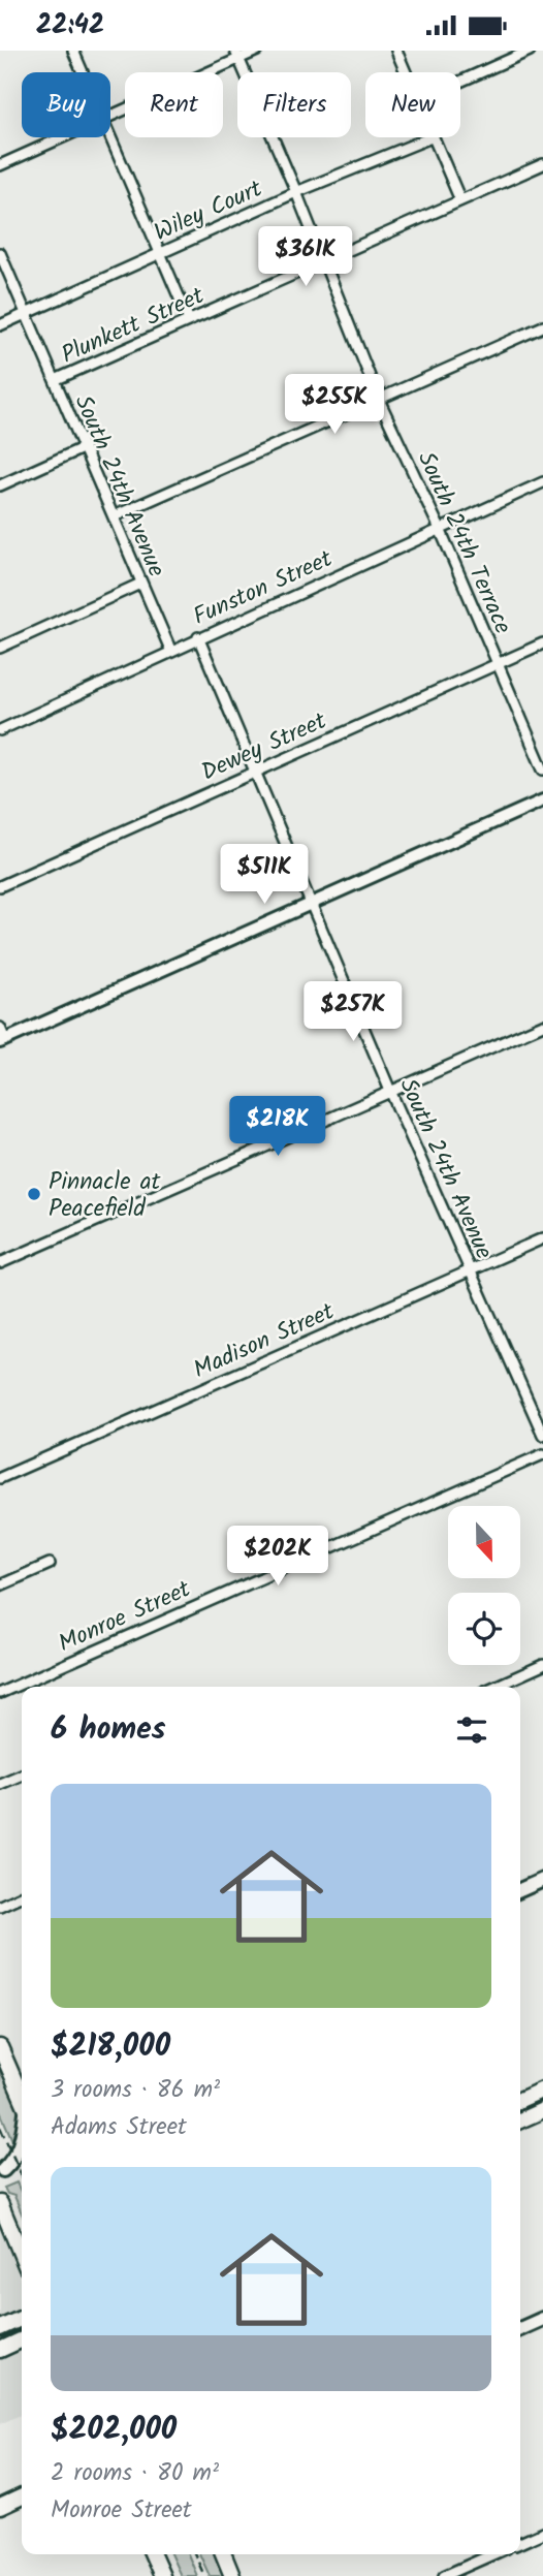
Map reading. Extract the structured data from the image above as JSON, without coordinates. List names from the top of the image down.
{
  "streets": {
    "street": [
      "Wiley Court",
      "Plunkett Street",
      "South 24th Avenue",
      "South 24th Terrace",
      "Funston Street",
      "Dewey Street",
      "Madison Street",
      "Monroe Street"
    ]
  },
  "crossings": [
    ["Wiley Court", "South 24th Avenue"],
    ["Wiley Court", "South 24th Terrace"],
    ["Plunkett Street", "South 24th Avenue"],
    ["Plunkett Street", "South 24th Terrace"],
    ["South 24th Avenue", "Funston Street"],
    ["South 24th Avenue", "Dewey Street"],
    ["South 24th Avenue", "Madison Street"],
    ["South 24th Terrace", "Funston Street"],
    ["South 24th Terrace", "Dewey Street"]
  ],
  "places": ["Pinnacle at Peacefield"],
  "north": "bottom",
  "page": {
    "status": "22:42",
    "chip": [
      "Buy",
      "Rent",
      "Filters",
      "New"
    ],
    "price": [
      "$361K",
      "$255K",
      "$511K",
      "$257K",
      "$218K",
      "$202K"
    ],
    "heading": "6 homes",
    "list": [
      {
        "name": "$218,000",
        "note": "3 rooms · 86 m² · Adams Street"
      },
      {
        "name": "$202,000",
        "note": "2 rooms · 80 m² · Monroe Street"
      }
    ]
  }
}
